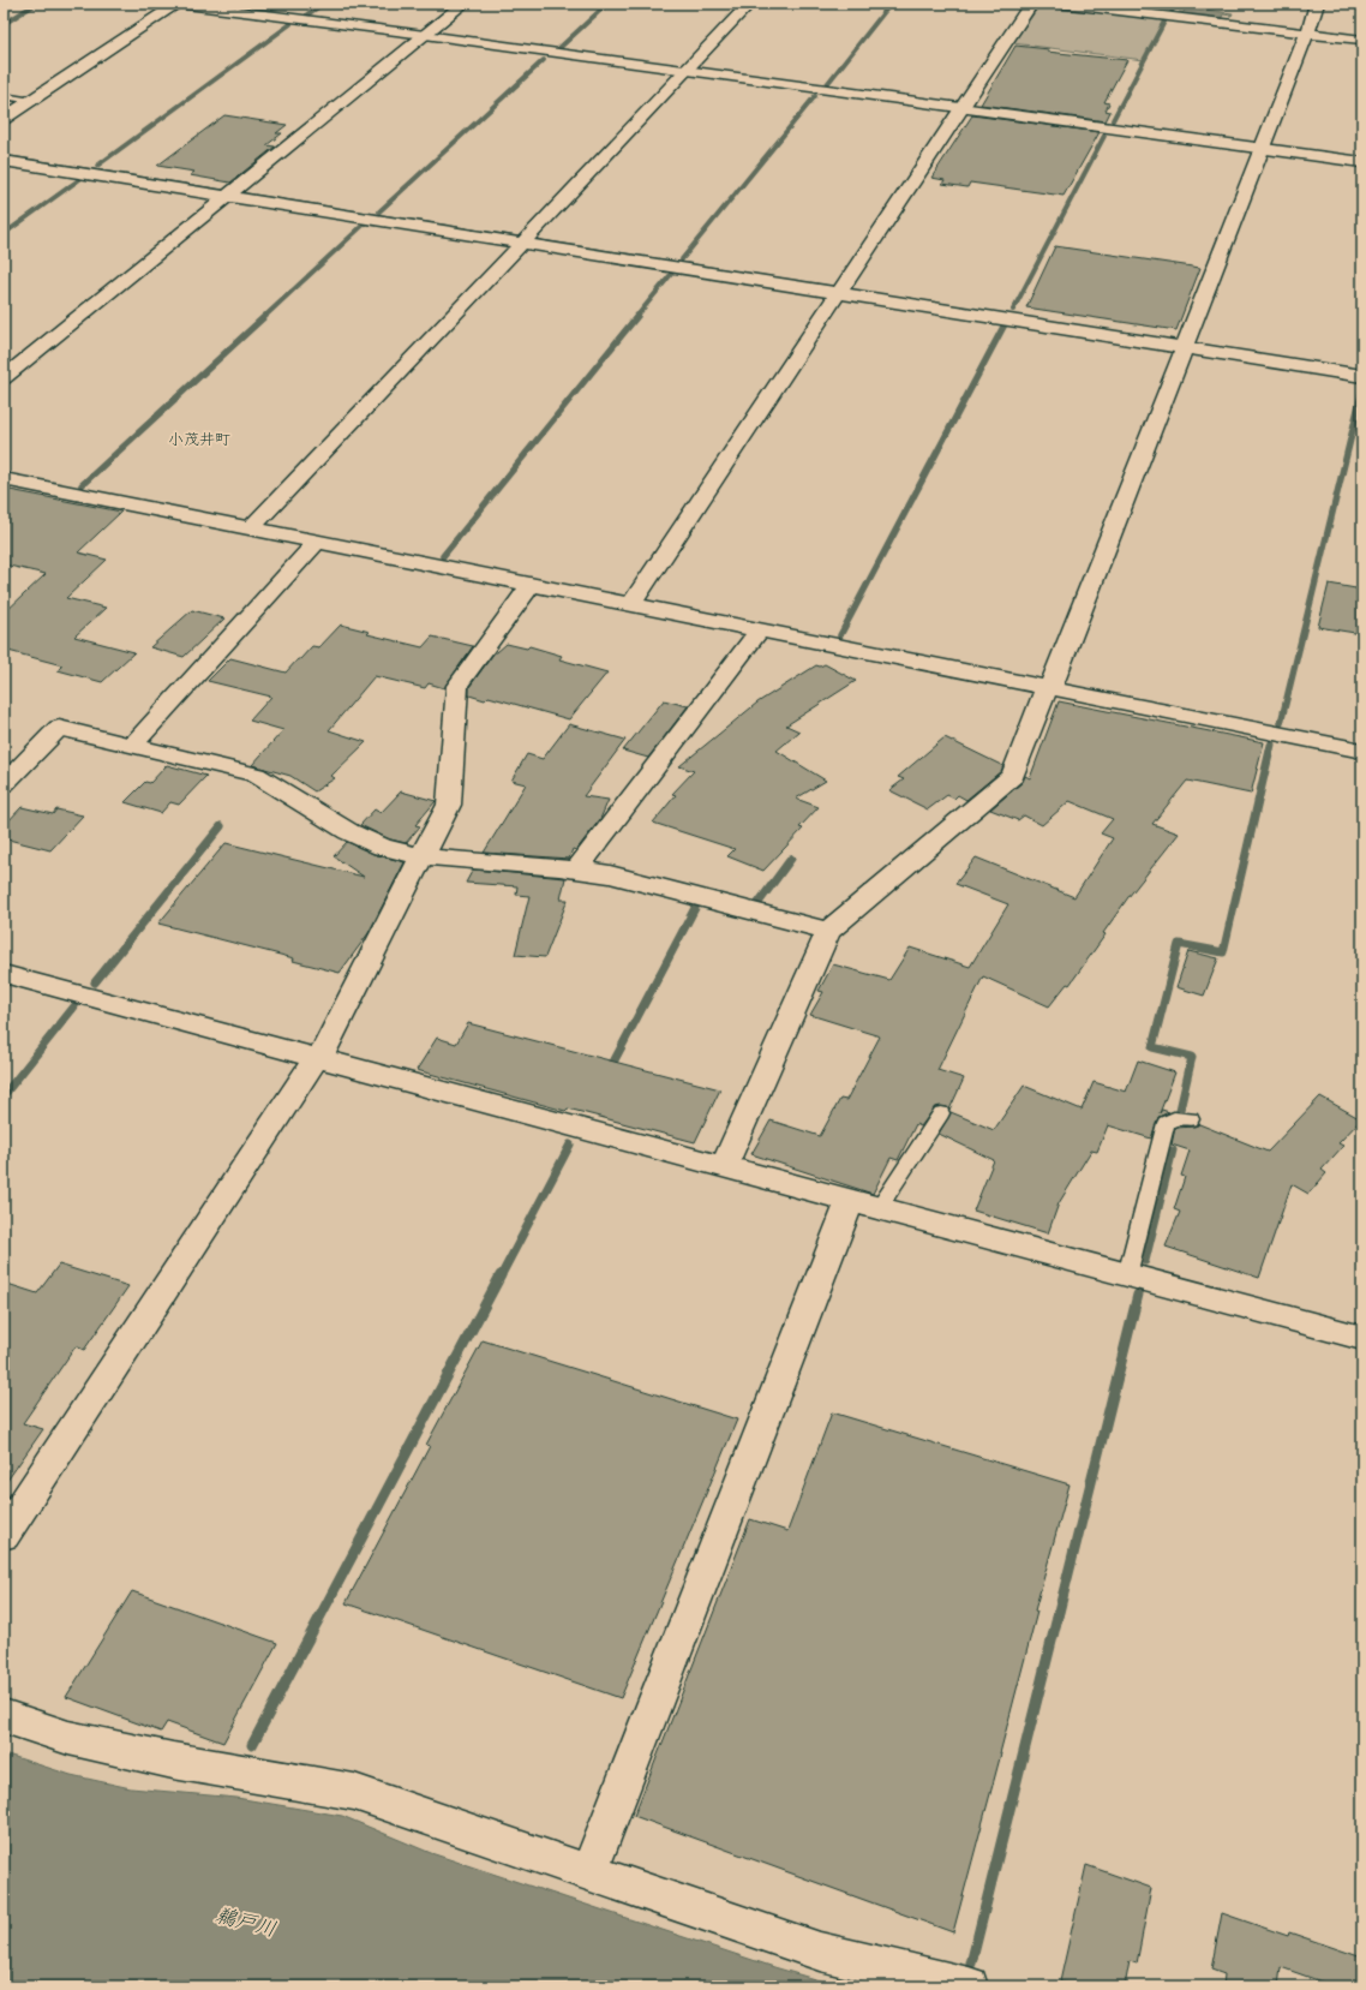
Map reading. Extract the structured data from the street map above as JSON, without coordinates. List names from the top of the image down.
{
  "districts": ["小茂井町"],
  "water": ["鵜戸川"]
}
